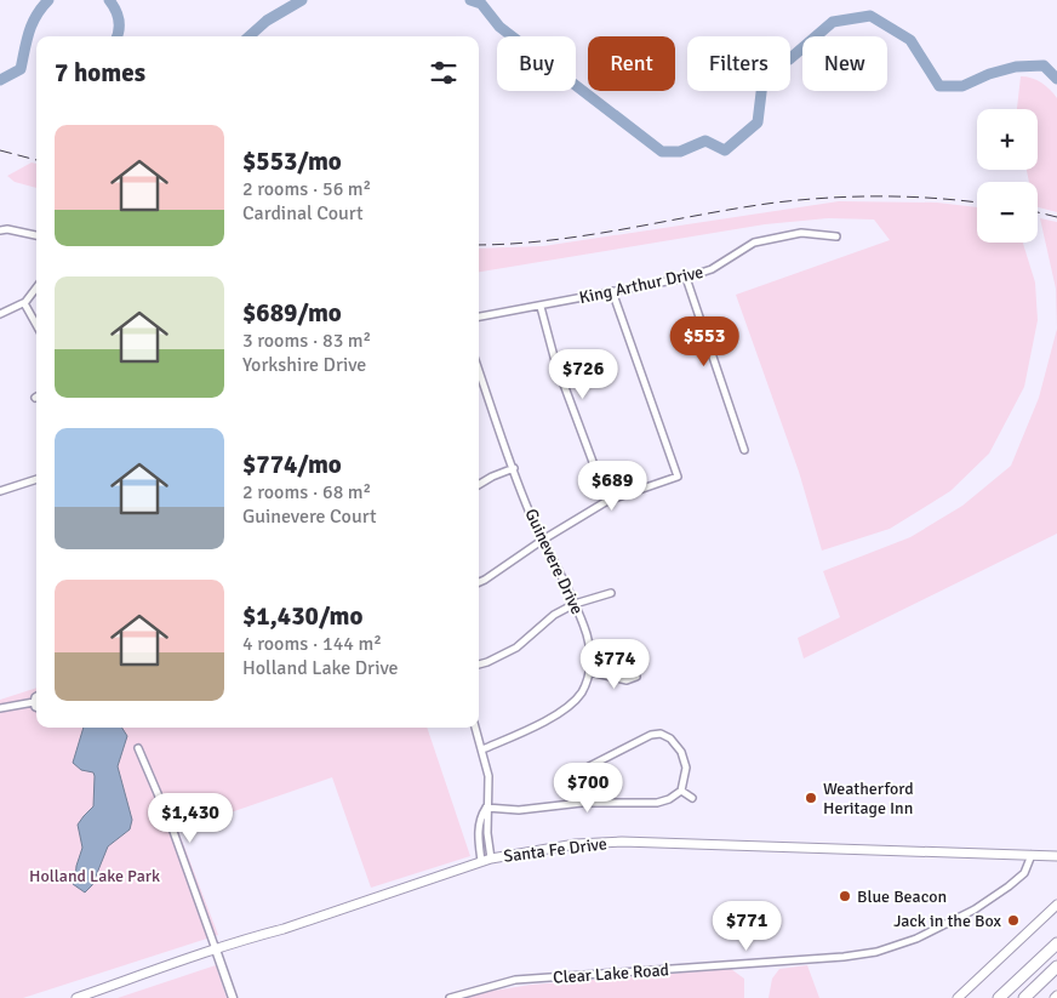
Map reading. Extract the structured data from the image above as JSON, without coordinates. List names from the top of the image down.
{
  "streets": {
    "main road": ["Santa Fe Drive"],
    "street": ["King Arthur Drive", "Guinevere Drive", "Clear Lake Road"]
  },
  "crossings": [
    ["Santa Fe Drive", "Clear Lake Road"]
  ],
  "parks": ["Holland Lake Park"],
  "places": ["Weatherford Heritage Inn", "Blue Beacon", "Jack in the Box"],
  "page": {
    "chip": [
      "Buy",
      "Rent",
      "Filters",
      "New"
    ],
    "heading": "7 homes",
    "map_buttons": ["+", "−"],
    "list": [
      {
        "name": "$553/mo",
        "note": "2 rooms · 56 m² · Cardinal Court"
      },
      {
        "name": "$689/mo",
        "note": "3 rooms · 83 m² · Yorkshire Drive"
      },
      {
        "name": "$774/mo",
        "note": "2 rooms · 68 m² · Guinevere Court"
      },
      {
        "name": "$1,430/mo",
        "note": "4 rooms · 144 m² · Holland Lake Drive"
      }
    ],
    "price": [
      "$553",
      "$726",
      "$689",
      "$774",
      "$700",
      "$1,430",
      "$771"
    ]
  }
}
